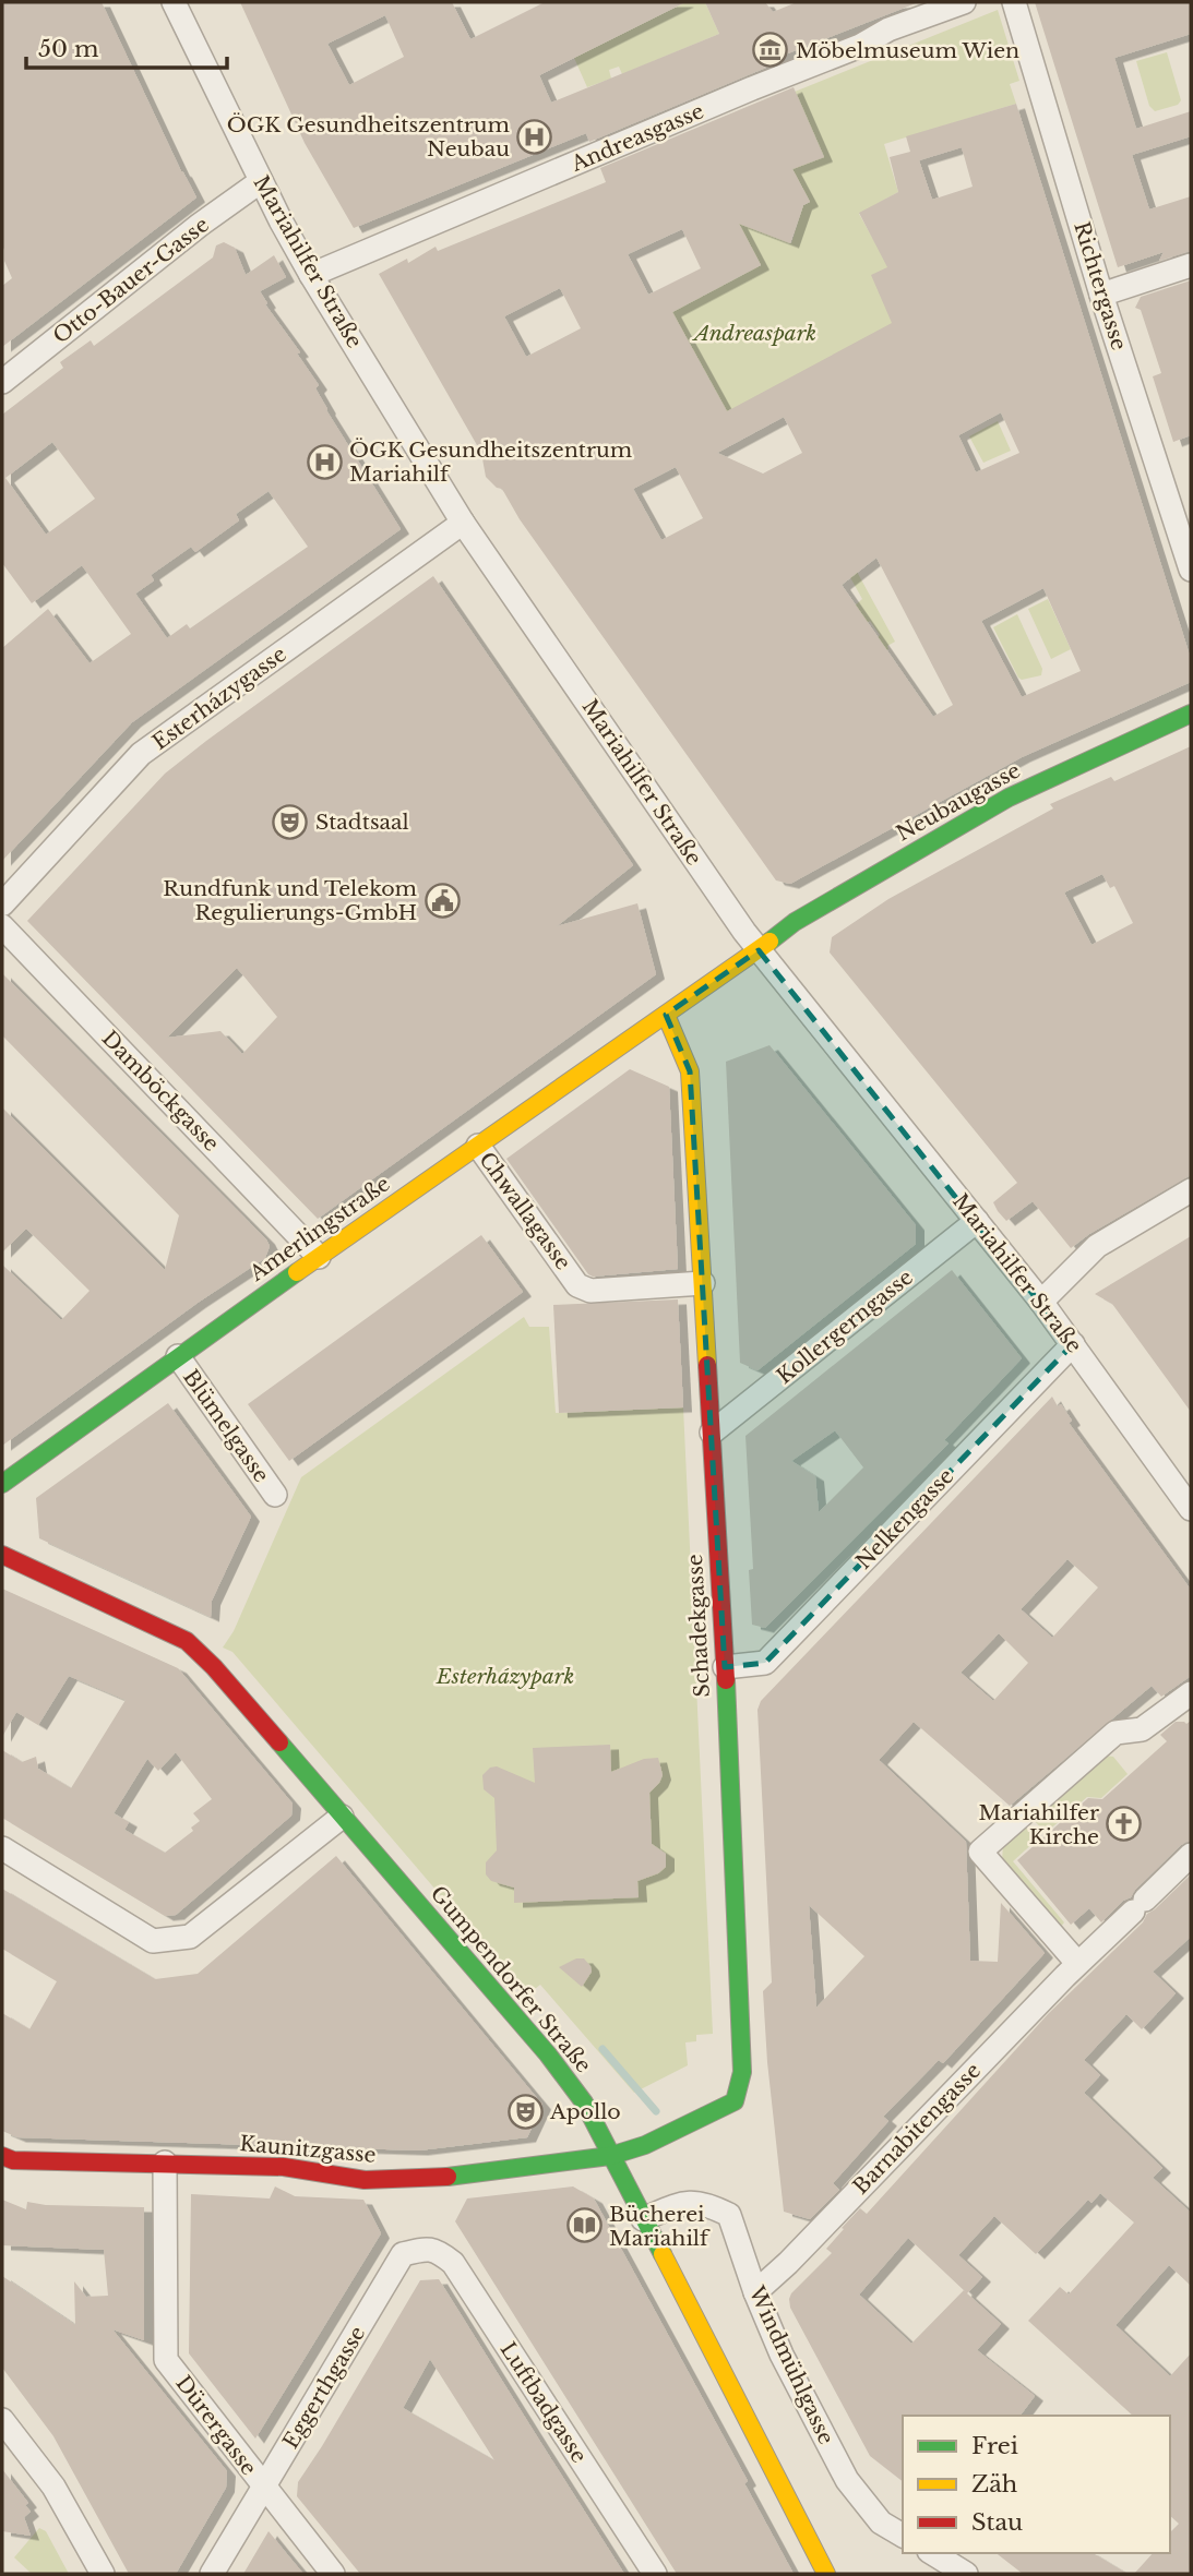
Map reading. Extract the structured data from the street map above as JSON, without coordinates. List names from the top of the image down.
{
  "streets": {
    "street": [
      "Andreasgasse",
      "Mariahilfer Straße",
      "Otto-Bauer-Gasse",
      "Richtergasse",
      "Esterházygasse",
      "Neubaugasse",
      "Damböckgasse",
      "Chwallagasse",
      "Amerlingstraße",
      "Kollergerngasse",
      "Blümelgasse",
      "Nelkengasse",
      "Schadekgasse",
      "Gumpendorfer Straße",
      "Barnabitengasse",
      "Kaunitzgasse",
      "Windmühlgasse",
      "Eggerthgasse",
      "Luftbadgasse",
      "Dürergasse"
    ]
  },
  "crossings": [
    ["Andreasgasse", "Mariahilfer Straße"],
    ["Mariahilfer Straße", "Otto-Bauer-Gasse"],
    ["Mariahilfer Straße", "Esterházygasse"],
    ["Mariahilfer Straße", "Neubaugasse"],
    ["Mariahilfer Straße", "Kollergerngasse"],
    ["Mariahilfer Straße", "Nelkengasse"],
    ["Neubaugasse", "Amerlingstraße"],
    ["Neubaugasse", "Schadekgasse"],
    ["Damböckgasse", "Amerlingstraße"],
    ["Chwallagasse", "Amerlingstraße"],
    ["Chwallagasse", "Schadekgasse"],
    ["Amerlingstraße", "Blümelgasse"],
    ["Amerlingstraße", "Schadekgasse"],
    ["Kollergerngasse", "Schadekgasse"],
    ["Nelkengasse", "Schadekgasse"],
    ["Schadekgasse", "Gumpendorfer Straße"],
    ["Schadekgasse", "Kaunitzgasse"],
    ["Gumpendorfer Straße", "Kaunitzgasse"],
    ["Gumpendorfer Straße", "Windmühlgasse"],
    ["Barnabitengasse", "Windmühlgasse"],
    ["Kaunitzgasse", "Dürergasse"],
    ["Eggerthgasse", "Luftbadgasse"],
    ["Eggerthgasse", "Dürergasse"]
  ],
  "parks": ["Andreaspark", "Esterházypark"],
  "places": {
    "museum": ["Möbelmuseum Wien"],
    "hospital": ["ÖGK Gesundheitszentrum Neubau", "ÖGK Gesundheitszentrum Mariahilf"],
    "theatre": ["Stadtsaal", "Apollo"],
    "public building": ["Rundfunk und Telekom Regulierungs-GmbH"],
    "church": ["Mariahilfer Kirche"],
    "library": ["Bücherei Mariahilf"]
  },
  "legend": ["Frei", "Zäh", "Stau"],
  "scale_bar": "50 m"
}
